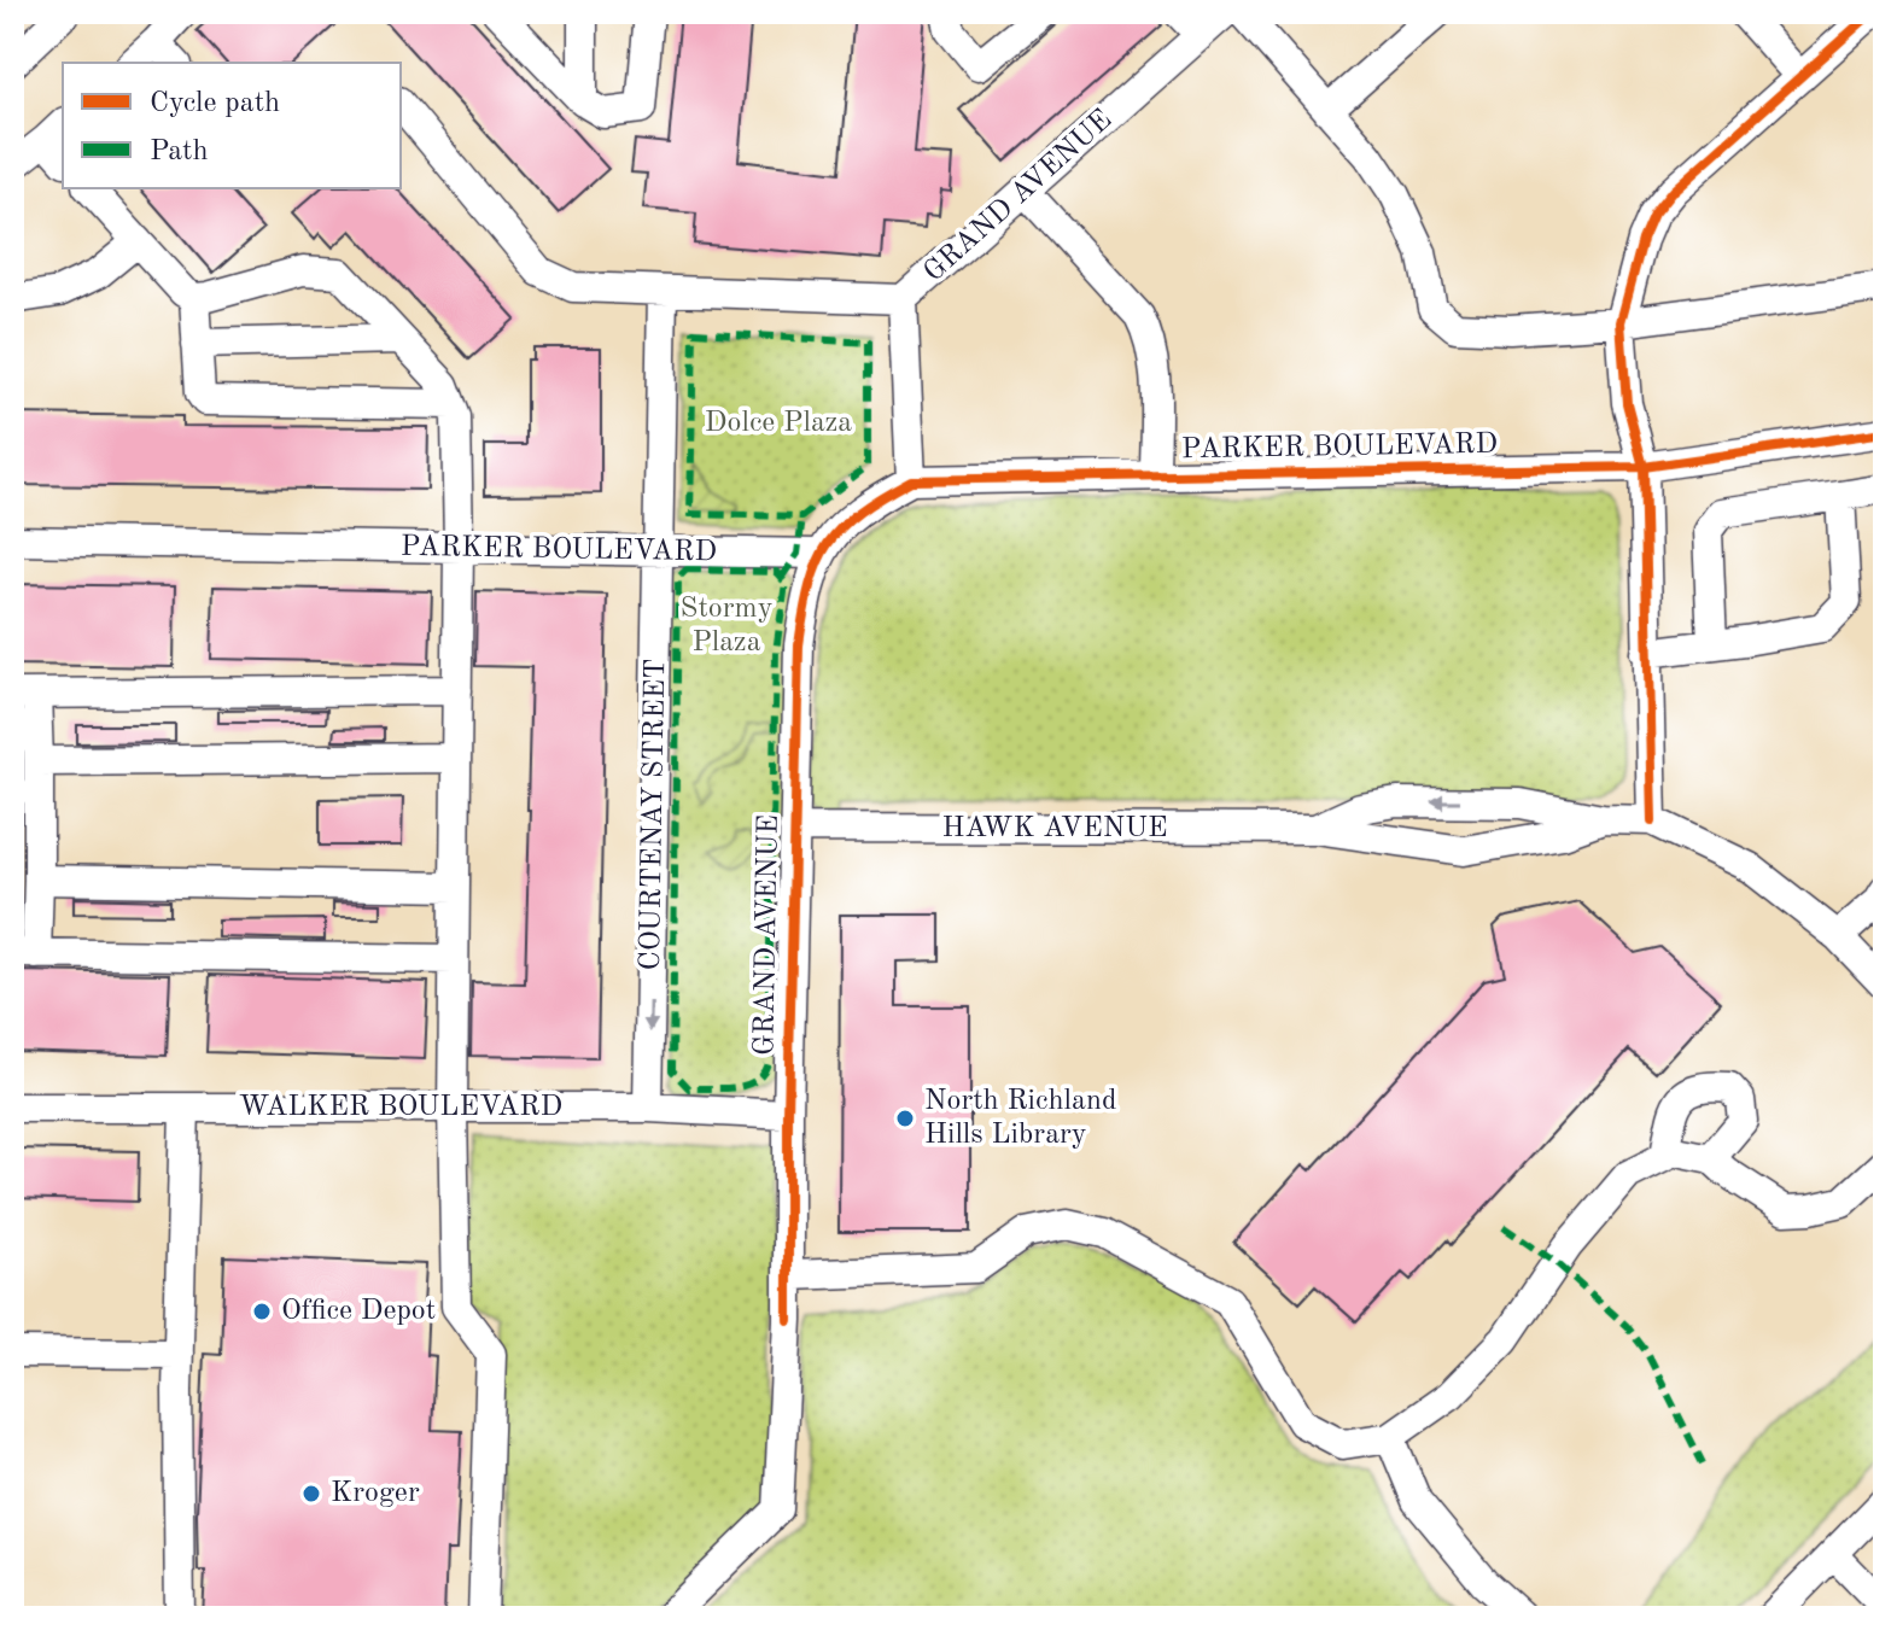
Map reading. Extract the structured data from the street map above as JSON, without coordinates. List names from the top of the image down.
{
  "streets": {
    "street": [
      "GRAND AVENUE",
      "PARKER BOULEVARD",
      "COURTENAY STREET",
      "HAWK AVENUE",
      "WALKER BOULEVARD"
    ]
  },
  "crossings": [
    ["GRAND AVENUE", "PARKER BOULEVARD"],
    ["GRAND AVENUE", "HAWK AVENUE"],
    ["GRAND AVENUE", "WALKER BOULEVARD"],
    ["PARKER BOULEVARD", "COURTENAY STREET"],
    ["COURTENAY STREET", "WALKER BOULEVARD"]
  ],
  "parks": ["Dolce Plaza", "Stormy Plaza"],
  "places": ["North Richland Hills Library", "Office Depot", "Kroger"],
  "legend": ["Cycle path", "Path"]
}
